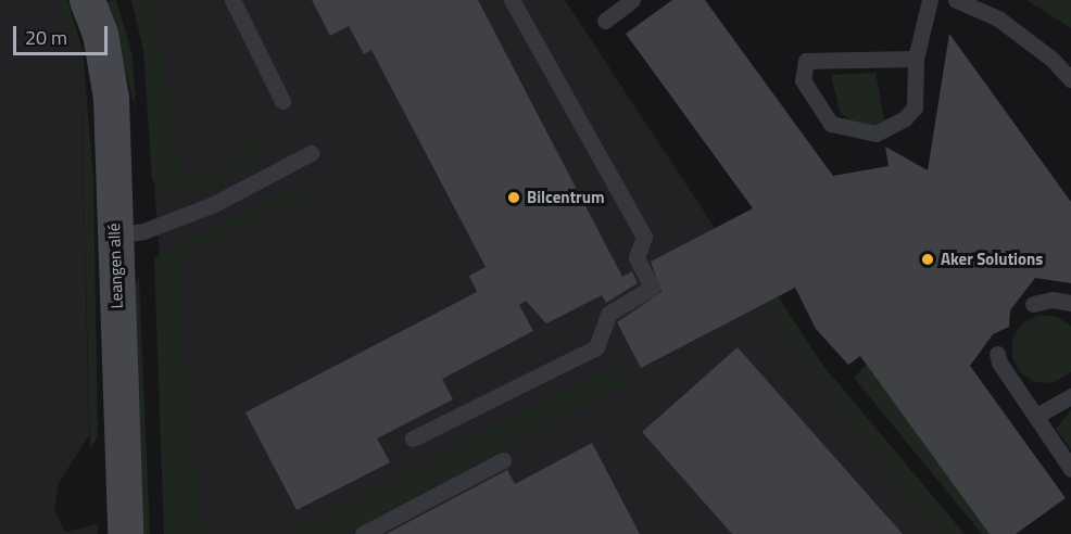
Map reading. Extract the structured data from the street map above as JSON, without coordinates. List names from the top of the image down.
{
  "streets": {
    "street": ["Leangen allé"]
  },
  "places": ["Bilcentrum", "Aker Solutions"],
  "scale_bar": "20 m"
}
